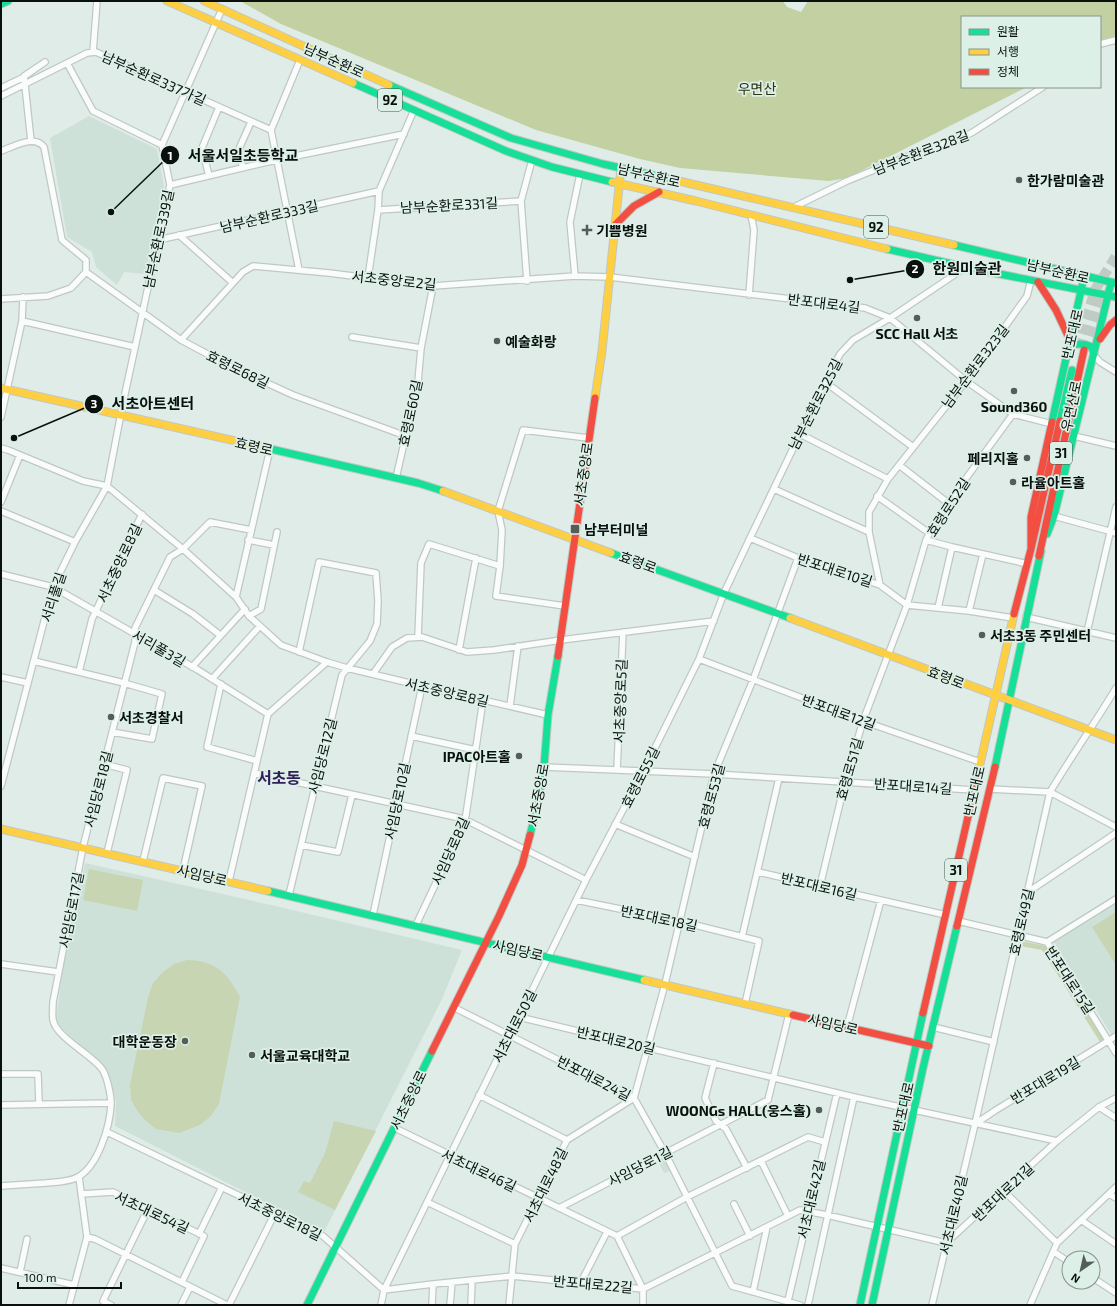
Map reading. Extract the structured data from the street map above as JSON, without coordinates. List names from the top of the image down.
{
  "streets": {
    "main road": [
      "남부순환로",
      "92",
      "반포대로",
      "우면산로",
      "효령로",
      "31",
      "서초중앙로",
      "사임당로"
    ],
    "street": [
      "남부순환로337가길",
      "남부순환로328길",
      "남부순환로331길",
      "남부순환로333길",
      "남부순환로339길",
      "서초중앙로2길",
      "반포대로4길",
      "남부순환로323길",
      "효령로68길",
      "남부순환로325길",
      "효령로60길",
      "효령로52길",
      "서초중앙로8길",
      "반포대로10길",
      "서리풀길",
      "서리풀3길",
      "서초중앙로5길",
      "반포대로12길",
      "사임당로12길",
      "효령로51길",
      "효령로55길",
      "반포대로14길",
      "사임당로18길",
      "효령로53길",
      "사임당로10길",
      "사임당로8길",
      "반포대로16길",
      "사임당로17길",
      "반포대로18길",
      "효령로49길",
      "반포대로15길",
      "서초대로50길",
      "반포대로20길",
      "반포대로24길",
      "반포대로19길",
      "사임당로1길",
      "서초대로46길",
      "서초대로48길",
      "반포대로21길",
      "서초대로42길",
      "서초대로54길",
      "서초대로40길",
      "서초중앙로18길",
      "반포대로22길"
    ]
  },
  "crossings": [
    ["남부순환로", "남부순환로328길"],
    ["남부순환로", "반포대로"],
    ["남부순환로", "남부순환로323길"],
    ["남부순환로", "남부순환로325길"],
    ["남부순환로", "서초중앙로"],
    ["남부순환로333길", "남부순환로339길"],
    ["남부순환로339길", "효령로68길"],
    ["남부순환로339길", "효령로"],
    ["남부순환로339길", "서리풀길"],
    ["서초중앙로2길", "반포대로4길"],
    ["서초중앙로2길", "효령로68길"],
    ["서초중앙로2길", "효령로60길"],
    ["서초중앙로2길", "서초중앙로"],
    ["반포대로4길", "반포대로"],
    ["반포대로4길", "남부순환로323길"],
    ["반포대로4길", "남부순환로325길"],
    ["반포대로4길", "서초중앙로"],
    ["반포대로4길", "효령로52길"],
    ["반포대로", "우면산로"],
    ["반포대로", "효령로"],
    ["반포대로", "반포대로12길"],
    ["반포대로", "반포대로14길"],
    ["반포대로", "사임당로"],
    ["반포대로", "반포대로16길"],
    ["반포대로", "반포대로15길"],
    ["반포대로", "반포대로20길"],
    ["반포대로", "반포대로22길"],
    ["남부순환로323길", "반포대로10길"],
    ["효령로68길", "효령로60길"],
    ["남부순환로325길", "효령로"],
    ["남부순환로325길", "반포대로10길"],
    ["남부순환로325길", "효령로55길"],
    ["효령로60길", "효령로"],
    ["효령로", "서초중앙로"],
    ["효령로", "효령로52길"],
    ["효령로", "서리풀길"],
    ["효령로", "효령로51길"],
    ["효령로", "효령로55길"],
    ["효령로", "효령로53길"],
    ["효령로", "효령로49길"],
    ["서초중앙로", "서초중앙로8길"],
    ["서초중앙로", "반포대로14길"],
    ["서초중앙로", "사임당로"],
    ["서초중앙로", "반포대로24길"],
    ["서초중앙로", "서초대로46길"],
    ["서초중앙로", "서초중앙로18길"],
    ["효령로52길", "반포대로10길"],
    ["효령로52길", "효령로51길"],
    ["서초중앙로8길", "서리풀길"],
    ["서초중앙로8길", "서리풀3길"],
    ["서초중앙로8길", "사임당로12길"],
    ["서초중앙로8길", "사임당로18길"],
    ["서초중앙로8길", "사임당로10길"],
    ["서초중앙로8길", "사임당로8길"],
    ["서리풀길", "서리풀3길"],
    ["서리풀길", "사임당로18길"],
    ["서리풀3길", "사임당로18길"],
    ["서초중앙로5길", "반포대로14길"],
    ["반포대로12길", "효령로51길"],
    ["반포대로12길", "효령로55길"],
    ["반포대로12길", "효령로53길"],
    ["사임당로12길", "사임당로"],
    ["효령로51길", "반포대로14길"],
    ["효령로51길", "반포대로16길"],
    ["효령로55길", "반포대로14길"],
    ["효령로55길", "사임당로"],
    ["효령로55길", "반포대로18길"],
    ["효령로55길", "서초대로50길"],
    ["반포대로14길", "효령로53길"],
    ["사임당로18길", "사임당로"],
    ["사임당로18길", "사임당로17길"],
    ["효령로53길", "사임당로"],
    ["효령로53길", "반포대로18길"],
    ["사임당로10길", "사임당로"],
    ["사임당로8길", "사임당로"],
    ["사임당로", "사임당로17길"],
    ["사임당로", "반포대로18길"],
    ["사임당로", "서초대로50길"],
    ["사임당로", "사임당로1길"],
    ["사임당로17길", "서초중앙로18길"],
    ["효령로49길", "반포대로15길"],
    ["효령로49길", "반포대로19길"],
    ["효령로49길", "서초대로40길"],
    ["반포대로15길", "반포대로19길"],
    ["서초대로50길", "반포대로20길"],
    ["서초대로50길", "반포대로24길"],
    ["서초대로50길", "서초대로46길"],
    ["서초대로50길", "반포대로22길"],
    ["반포대로20길", "사임당로1길"],
    ["반포대로20길", "서초대로42길"],
    ["반포대로24길", "사임당로1길"],
    ["반포대로24길", "서초대로48길"],
    ["반포대로24길", "서초대로42길"],
    ["반포대로24길", "반포대로22길"],
    ["반포대로19길", "서초대로40길"],
    ["사임당로1길", "서초대로46길"],
    ["서초대로46길", "서초대로48길"],
    ["서초대로48길", "반포대로22길"],
    ["반포대로21길", "서초대로40길"],
    ["서초대로42길", "반포대로22길"],
    ["서초대로54길", "서초중앙로18길"]
  ],
  "districts": ["서초동"],
  "parks": ["우면산"],
  "places": {
    "other": [
      "한가람미술관",
      "서울서일초등학교",
      "한원미술관",
      "SCC Hall 서초",
      "예술화랑",
      "Sound360",
      "서초아트센터",
      "페리지홀",
      "라율아트홀",
      "서초3동 주민센터",
      "서초경찰서",
      "IPAC아트홀",
      "대학운동장",
      "서울교육대학교",
      "WOONGs HALL(웅스홀)"
    ],
    "health": ["기쁨병원"],
    "transit": ["남부터미널"]
  },
  "legend": ["원활", "서행", "정체"],
  "scale_bar": "100 m",
  "north": "bottom left"
}
